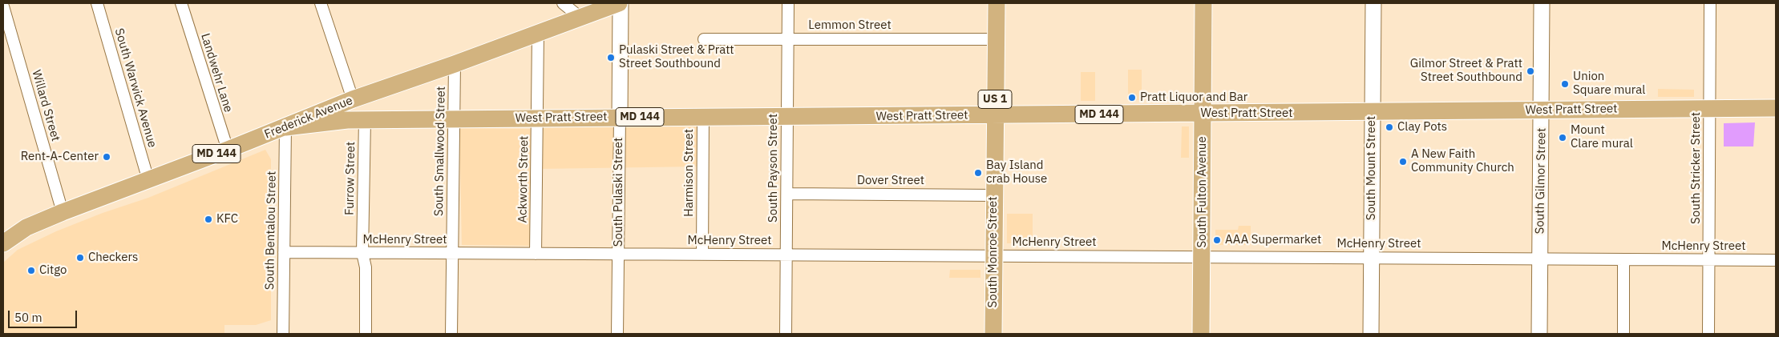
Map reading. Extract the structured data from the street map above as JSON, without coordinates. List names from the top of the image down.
{
  "streets": {
    "main road": [
      "US 1",
      "West Pratt Street",
      "MD 144",
      "Frederick Avenue",
      "South Fulton Avenue",
      "South Monroe Street"
    ],
    "street": [
      "Lemmon Street",
      "Landwehr Lane",
      "South Warwick Avenue",
      "Willard Street",
      "South Smallwood Street",
      "South Payson Street",
      "South Mount Street",
      "South Stricker Street",
      "Harmison Street",
      "Furrow Street",
      "Ackworth Street",
      "Dover Street",
      "South Gilmor Street",
      "South Pulaski Street",
      "South Bentalou Street",
      "McHenry Street"
    ]
  },
  "crossings": [
    ["Lemmon Street", "South Payson Street"],
    ["Lemmon Street", "South Monroe Street"],
    ["Landwehr Lane", "Frederick Avenue"],
    ["South Warwick Avenue", "Frederick Avenue"],
    ["Willard Street", "Frederick Avenue"],
    ["West Pratt Street", "Frederick Avenue"],
    ["West Pratt Street", "South Smallwood Street"],
    ["West Pratt Street", "South Payson Street"],
    ["West Pratt Street", "South Mount Street"],
    ["West Pratt Street", "South Stricker Street"],
    ["West Pratt Street", "Harmison Street"],
    ["West Pratt Street", "Furrow Street"],
    ["West Pratt Street", "Ackworth Street"],
    ["West Pratt Street", "South Gilmor Street"],
    ["West Pratt Street", "South Pulaski Street"],
    ["West Pratt Street", "South Fulton Avenue"],
    ["West Pratt Street", "South Bentalou Street"],
    ["West Pratt Street", "South Monroe Street"],
    ["Frederick Avenue", "South Smallwood Street"],
    ["Frederick Avenue", "Ackworth Street"],
    ["Frederick Avenue", "South Pulaski Street"],
    ["Frederick Avenue", "South Bentalou Street"],
    ["South Smallwood Street", "McHenry Street"],
    ["South Payson Street", "Dover Street"],
    ["South Payson Street", "McHenry Street"],
    ["South Mount Street", "McHenry Street"],
    ["South Stricker Street", "McHenry Street"],
    ["Harmison Street", "McHenry Street"],
    ["Furrow Street", "McHenry Street"],
    ["Ackworth Street", "McHenry Street"],
    ["Dover Street", "South Monroe Street"],
    ["South Gilmor Street", "McHenry Street"],
    ["South Pulaski Street", "McHenry Street"],
    ["South Fulton Avenue", "McHenry Street"],
    ["South Bentalou Street", "McHenry Street"],
    ["McHenry Street", "South Monroe Street"]
  ],
  "places": [
    "Pulaski Street & Pratt Street Southbound",
    "Gilmor Street & Pratt Street Southbound",
    "Union Square mural",
    "Pratt Liquor and Bar",
    "Clay Pots",
    "Mount Clare mural",
    "Rent-A-Center",
    "A New Faith Community Church",
    "Bay Island crab House",
    "KFC",
    "AAA Supermarket",
    "Checkers",
    "Citgo"
  ],
  "scale_bar": "50 m"
}
